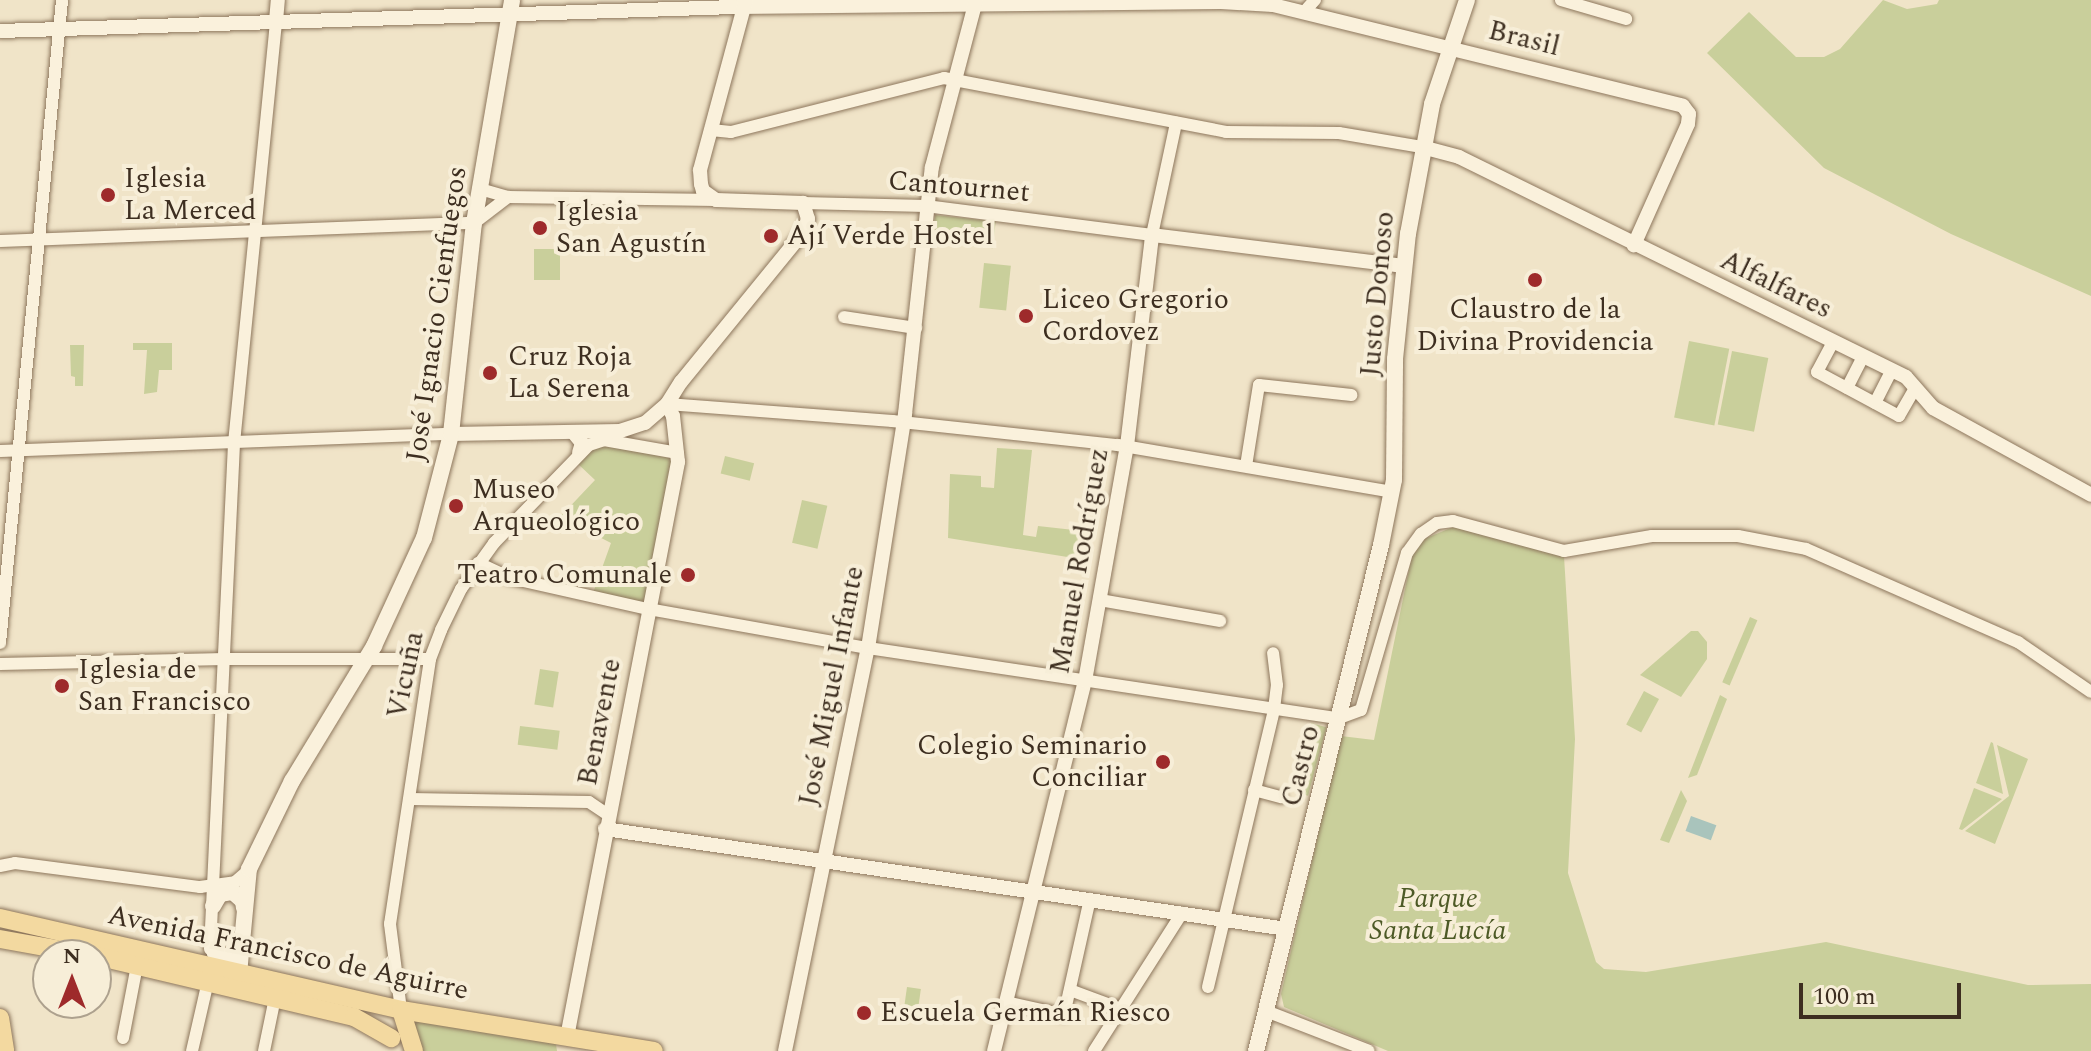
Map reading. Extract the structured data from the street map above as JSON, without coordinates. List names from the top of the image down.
{
  "streets": {
    "main road": [
      "Justo Donoso",
      "José Ignacio Cienfuegos",
      "Castro",
      "Avenida Francisco de Aguirre"
    ],
    "street": [
      "Brasil",
      "Cantournet",
      "Alfalfares",
      "Manuel Rodríguez",
      "Vicuña",
      "José Miguel Infante",
      "Benavente"
    ]
  },
  "crossings": [
    ["Brasil", "Alfalfares"],
    ["Brasil", "Justo Donoso"],
    ["Brasil", "José Ignacio Cienfuegos"],
    ["Brasil", "José Miguel Infante"],
    ["Cantournet", "Justo Donoso"],
    ["Cantournet", "José Ignacio Cienfuegos"],
    ["Cantournet", "Manuel Rodríguez"],
    ["Cantournet", "José Miguel Infante"],
    ["Alfalfares", "Justo Donoso"],
    ["Justo Donoso", "Castro"],
    ["José Ignacio Cienfuegos", "Avenida Francisco de Aguirre"],
    ["Vicuña", "Avenida Francisco de Aguirre"],
    ["Benavente", "Avenida Francisco de Aguirre"]
  ],
  "parks": ["Parque Santa Lucía"],
  "places": [
    "Iglesia La Merced",
    "Iglesia San Agustín",
    "Ají Verde Hostel",
    "Claustro de la Divina Providencia",
    "Liceo Gregorio Cordovez",
    "Cruz Roja La Serena",
    "Museo Arqueológico",
    "Teatro Comunale",
    "Iglesia de San Francisco",
    "Colegio Seminario Conciliar",
    "Escuela Germán Riesco"
  ],
  "scale_bar": "100 m",
  "north": "top"
}
